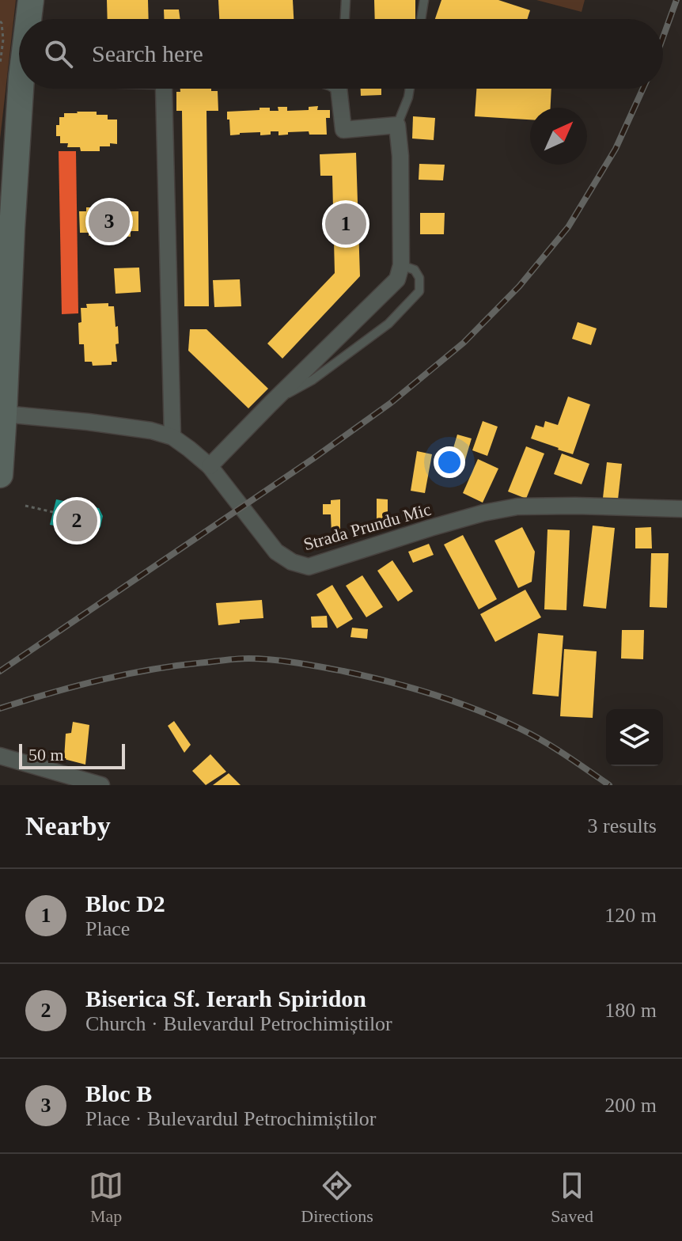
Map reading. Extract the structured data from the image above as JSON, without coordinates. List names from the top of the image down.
{
  "streets": {
    "street": ["Strada Prundu Mic"]
  },
  "scale_bar": "50 m",
  "north": "top right",
  "page": {
    "search": "Search here",
    "pins": ["3", "1", "2"],
    "scale": "50 m",
    "heading": ["Nearby", "3 results"],
    "list": [
      {
        "mark": "1",
        "name": "Bloc D2",
        "note": "Place",
        "value": "120 m"
      },
      {
        "mark": "2",
        "name": "Biserica Sf. Ierarh Spiridon",
        "note": "Church · Bulevardul Petrochimiștilor",
        "value": "180 m"
      },
      {
        "mark": "3",
        "name": "Bloc B",
        "note": "Place · Bulevardul Petrochimiștilor",
        "value": "200 m"
      }
    ],
    "nav": ["Map", "Directions", "Saved"]
  }
}
